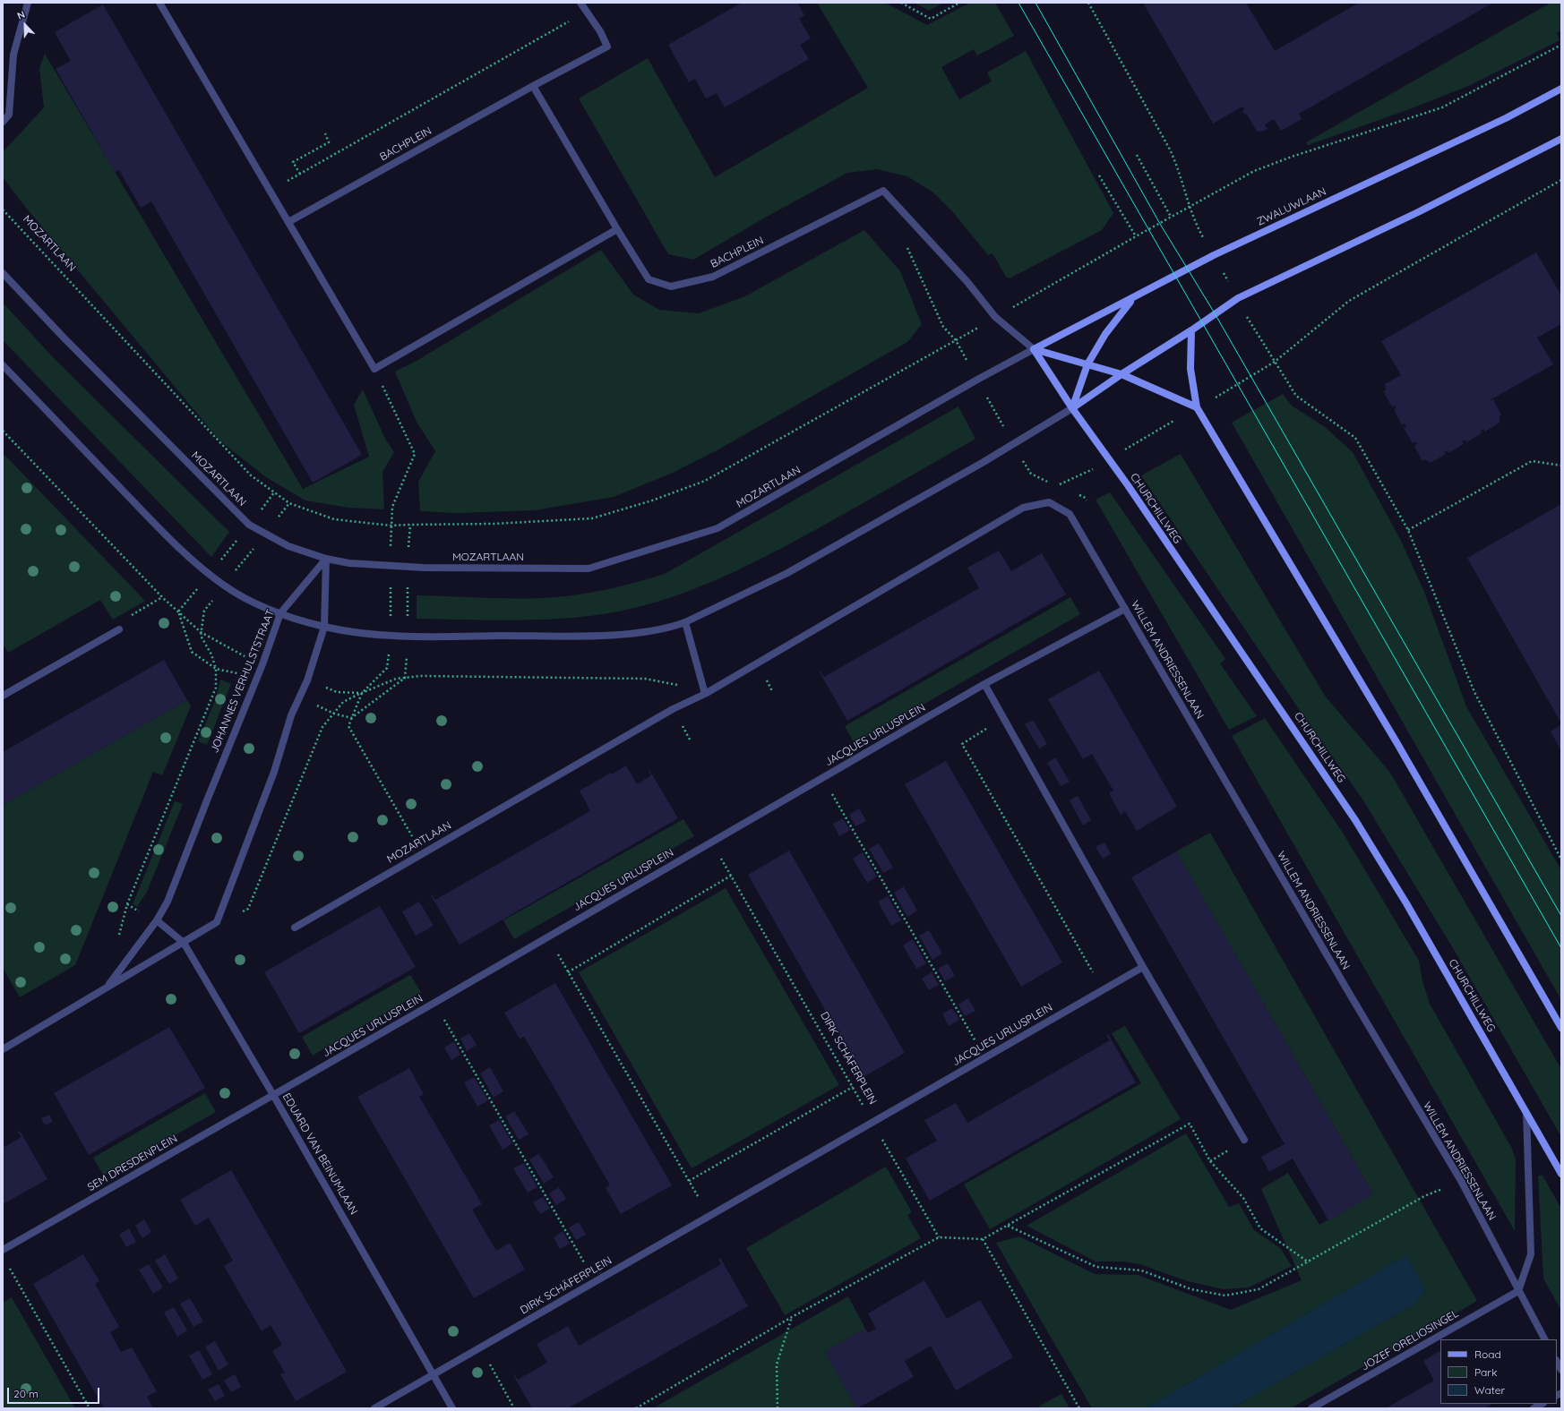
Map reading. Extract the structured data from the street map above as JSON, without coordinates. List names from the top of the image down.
{
  "streets": {
    "main road": ["ZWALUWLAAN", "CHURCHILLWEG"],
    "street": [
      "BACHPLEIN",
      "MOZARTLAAN",
      "WILLEM ANDRIESSENLAAN",
      "JOHANNES VERHULSTSTRAAT",
      "JACQUES URLUSPLEIN",
      "DIRK SCHÄFERPLEIN",
      "EDUARD VAN BEINUMLAAN",
      "SEM DRESDENPLEIN",
      "JOZEF ORELIOSINGEL"
    ]
  },
  "crossings": [
    ["BACHPLEIN", "ZWALUWLAAN"],
    ["BACHPLEIN", "MOZARTLAAN"],
    ["BACHPLEIN", "CHURCHILLWEG"],
    ["ZWALUWLAAN", "MOZARTLAAN"],
    ["ZWALUWLAAN", "CHURCHILLWEG"],
    ["MOZARTLAAN", "CHURCHILLWEG"],
    ["MOZARTLAAN", "WILLEM ANDRIESSENLAAN"],
    ["MOZARTLAAN", "JOHANNES VERHULSTSTRAAT"],
    ["CHURCHILLWEG", "WILLEM ANDRIESSENLAAN"],
    ["CHURCHILLWEG", "JOZEF ORELIOSINGEL"],
    ["WILLEM ANDRIESSENLAAN", "JACQUES URLUSPLEIN"],
    ["WILLEM ANDRIESSENLAAN", "JOZEF ORELIOSINGEL"],
    ["JOHANNES VERHULSTSTRAAT", "EDUARD VAN BEINUMLAAN"],
    ["JACQUES URLUSPLEIN", "DIRK SCHÄFERPLEIN"],
    ["JACQUES URLUSPLEIN", "EDUARD VAN BEINUMLAAN"],
    ["JACQUES URLUSPLEIN", "SEM DRESDENPLEIN"],
    ["DIRK SCHÄFERPLEIN", "EDUARD VAN BEINUMLAAN"],
    ["EDUARD VAN BEINUMLAAN", "SEM DRESDENPLEIN"]
  ],
  "legend": ["Road", "Park", "Water"],
  "scale_bar": "20 m",
  "north": "top"
}
